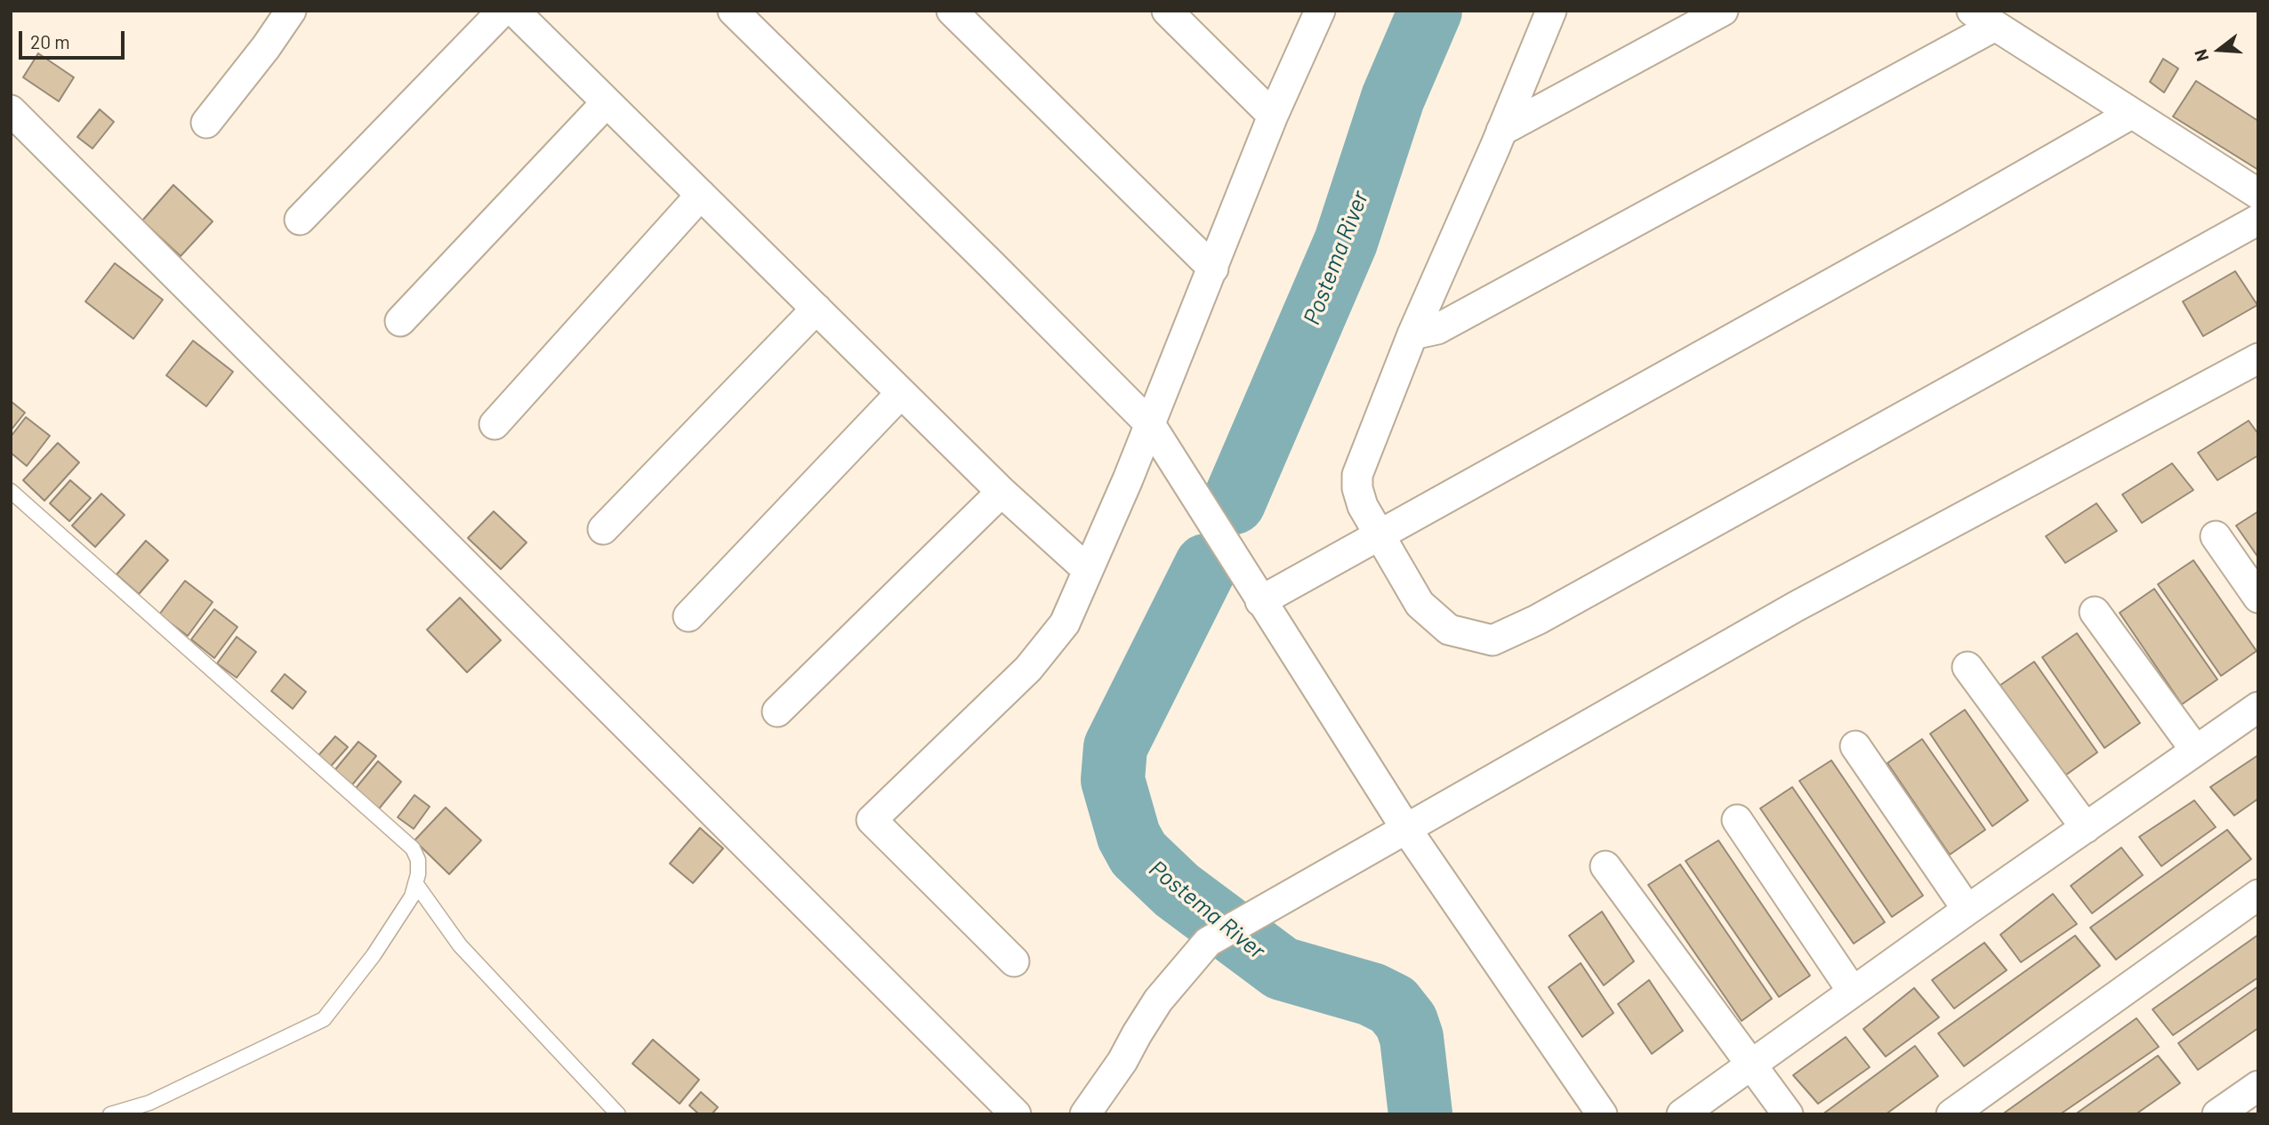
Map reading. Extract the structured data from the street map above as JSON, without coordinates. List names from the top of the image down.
{
  "water": ["Postema River"],
  "scale_bar": "20 m",
  "north": "left"
}
